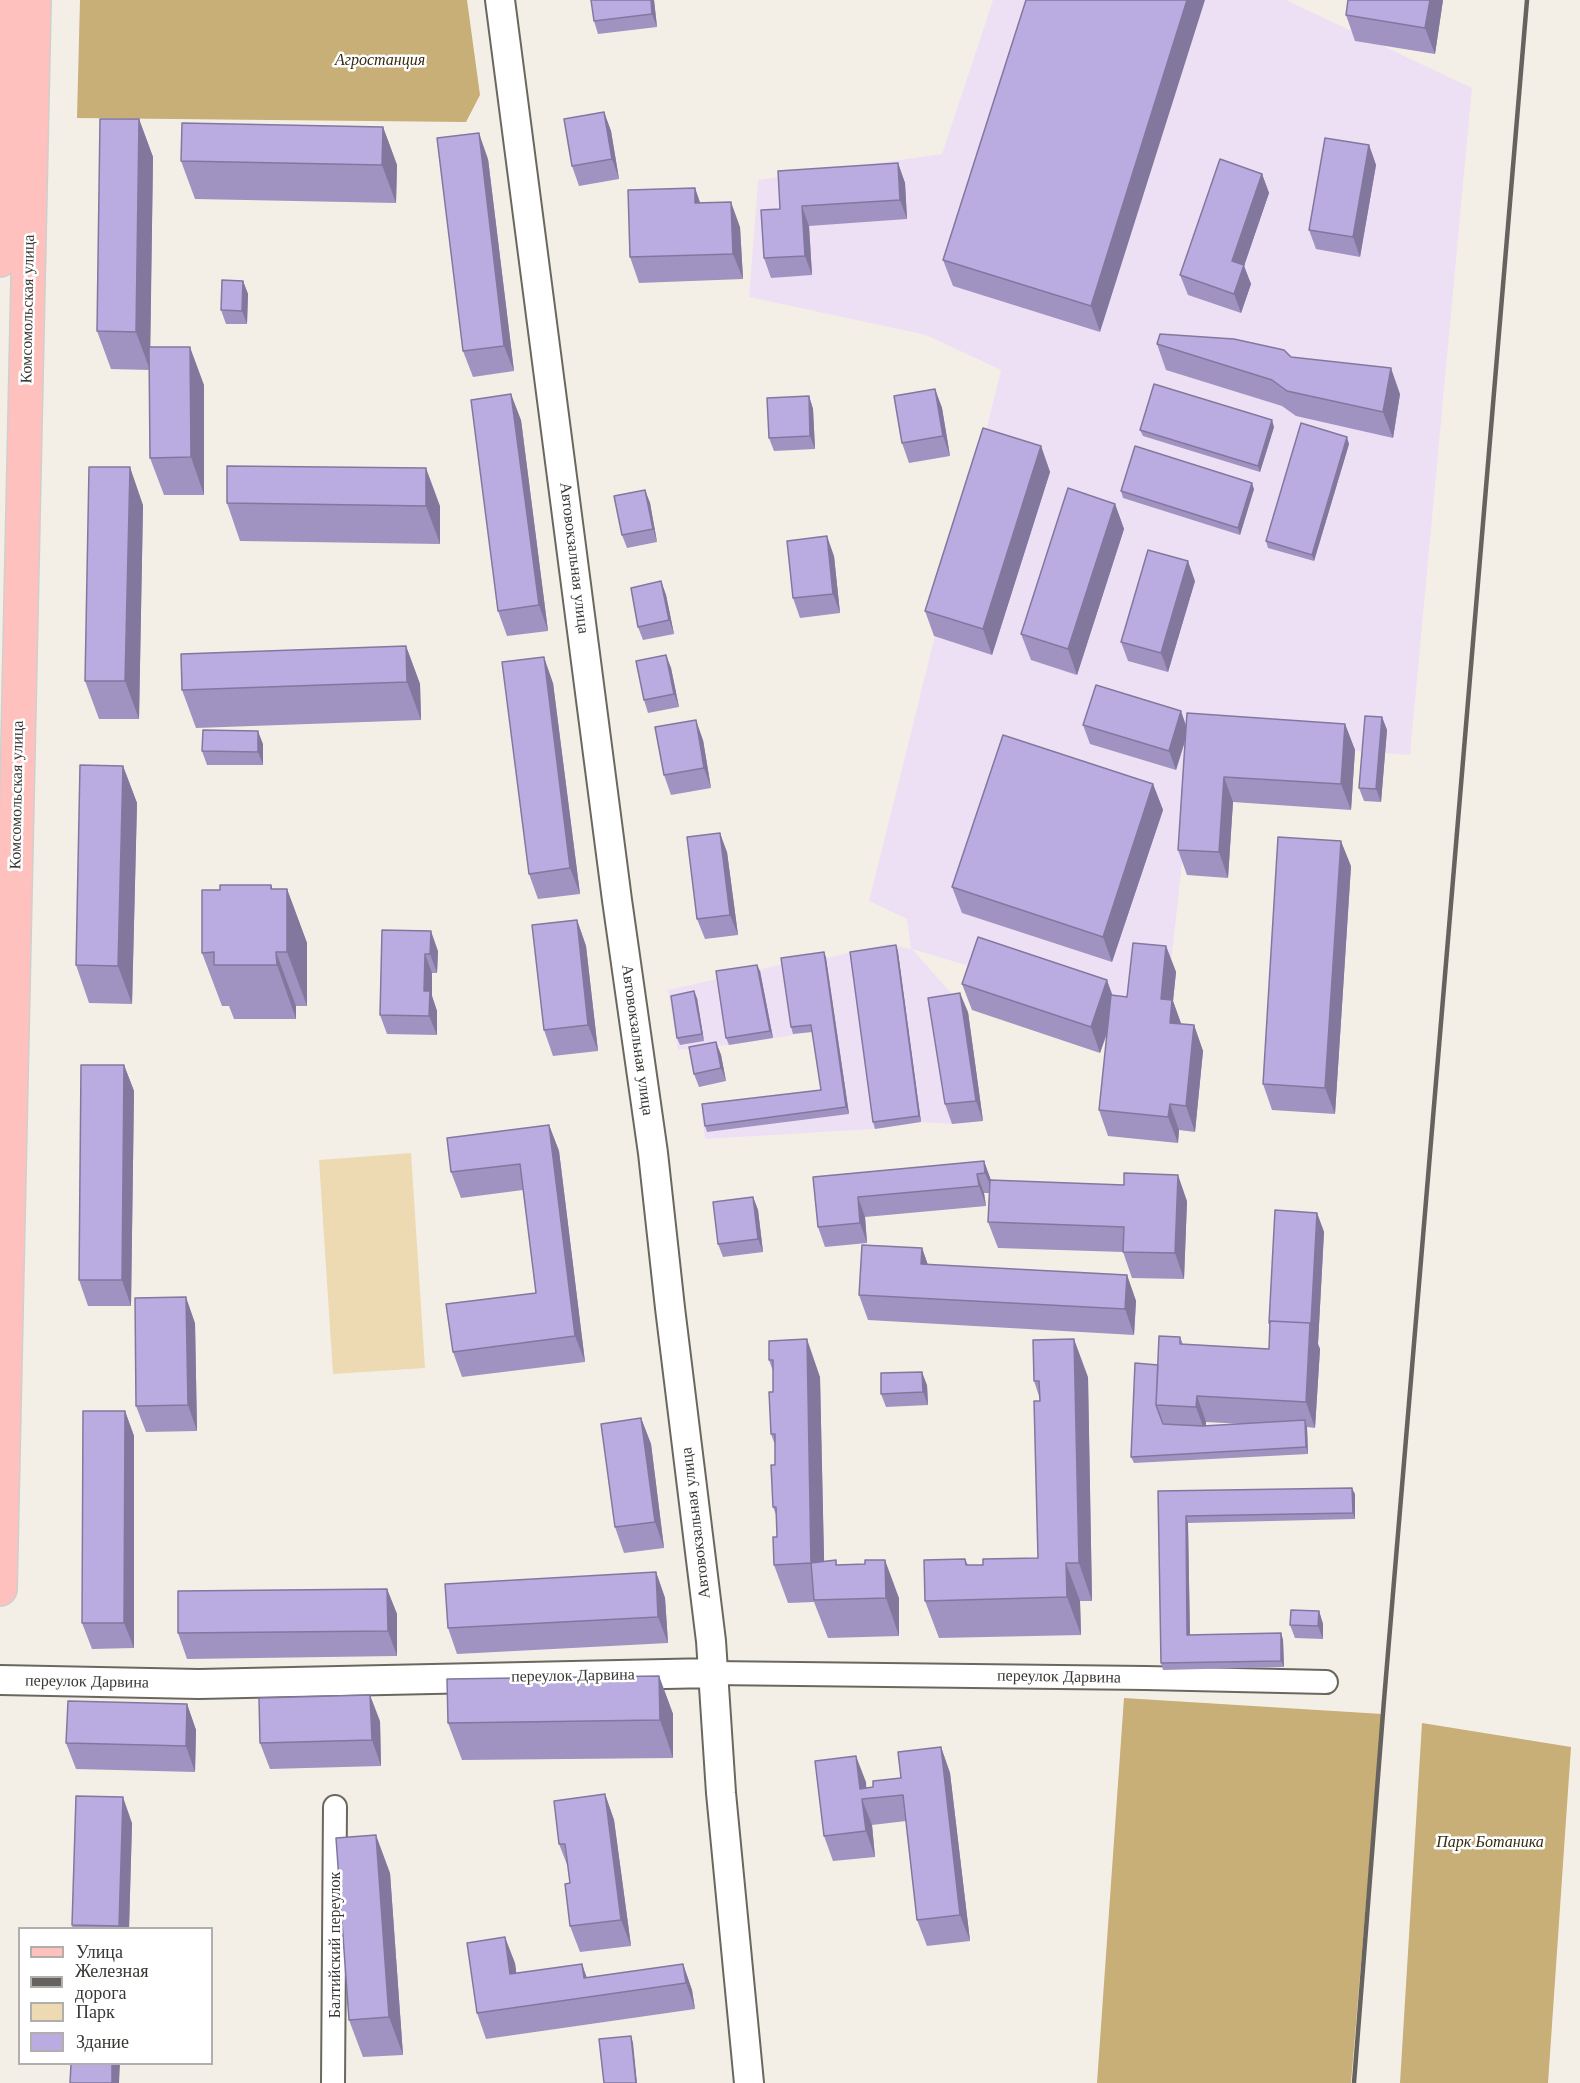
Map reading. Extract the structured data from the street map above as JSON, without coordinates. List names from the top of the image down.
{
  "streets": {
    "main road": ["Комсомольская улица"],
    "street": ["Автовокзальная улица", "переулок Дарвина", "Балтийский переулок"]
  },
  "crossings": [
    ["Автовокзальная улица", "переулок Дарвина"]
  ],
  "parks": ["Агростанция", "Парк Ботаника"],
  "legend": [
    "Улица",
    "Железная дорога",
    "Парк",
    "Здание"
  ]
}
